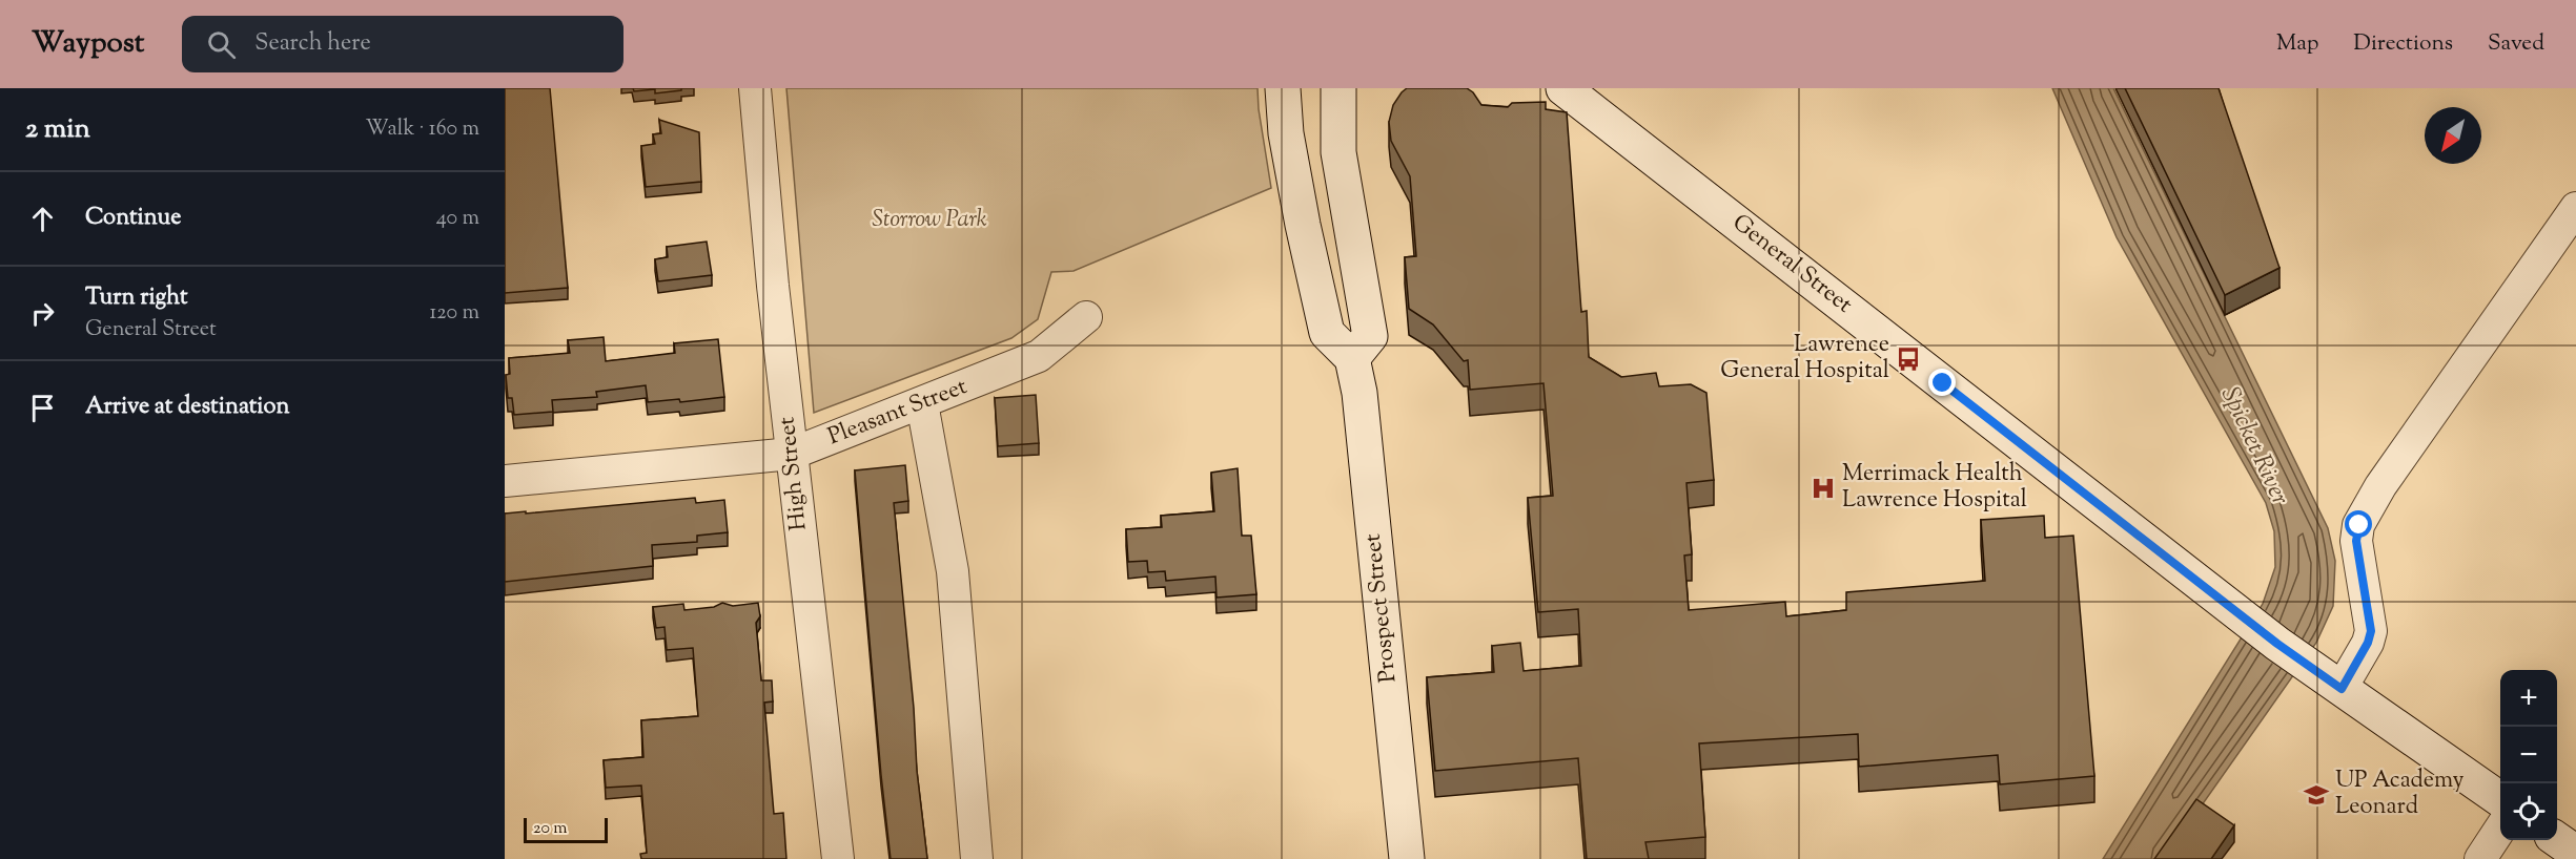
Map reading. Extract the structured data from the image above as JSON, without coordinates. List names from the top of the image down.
{
  "streets": {
    "main road": ["General Street", "Prospect Street"],
    "street": ["Pleasant Street", "High Street"]
  },
  "crossings": [
    ["Pleasant Street", "High Street"]
  ],
  "water": ["Spicket River"],
  "parks": ["Storrow Park"],
  "places": {
    "bus stop": ["Lawrence General Hospital"],
    "hospital": ["Merrimack Health Lawrence Hospital"],
    "school or university": ["UP Academy Leonard"]
  },
  "scale_bar": "20 m",
  "north": "bottom left",
  "page": {
    "header": "Waypost",
    "search": "Search here",
    "nav": ["Map", "Directions", "Saved"],
    "heading": ["2 min", "Walk · 160 m"],
    "list": [
      ["Continue", "40 m"],
      ["Turn right", "General Street", "120 m"],
      "Arrive at destination"
    ],
    "map_buttons": ["+", "−"],
    "scale": "20 m"
  }
}
